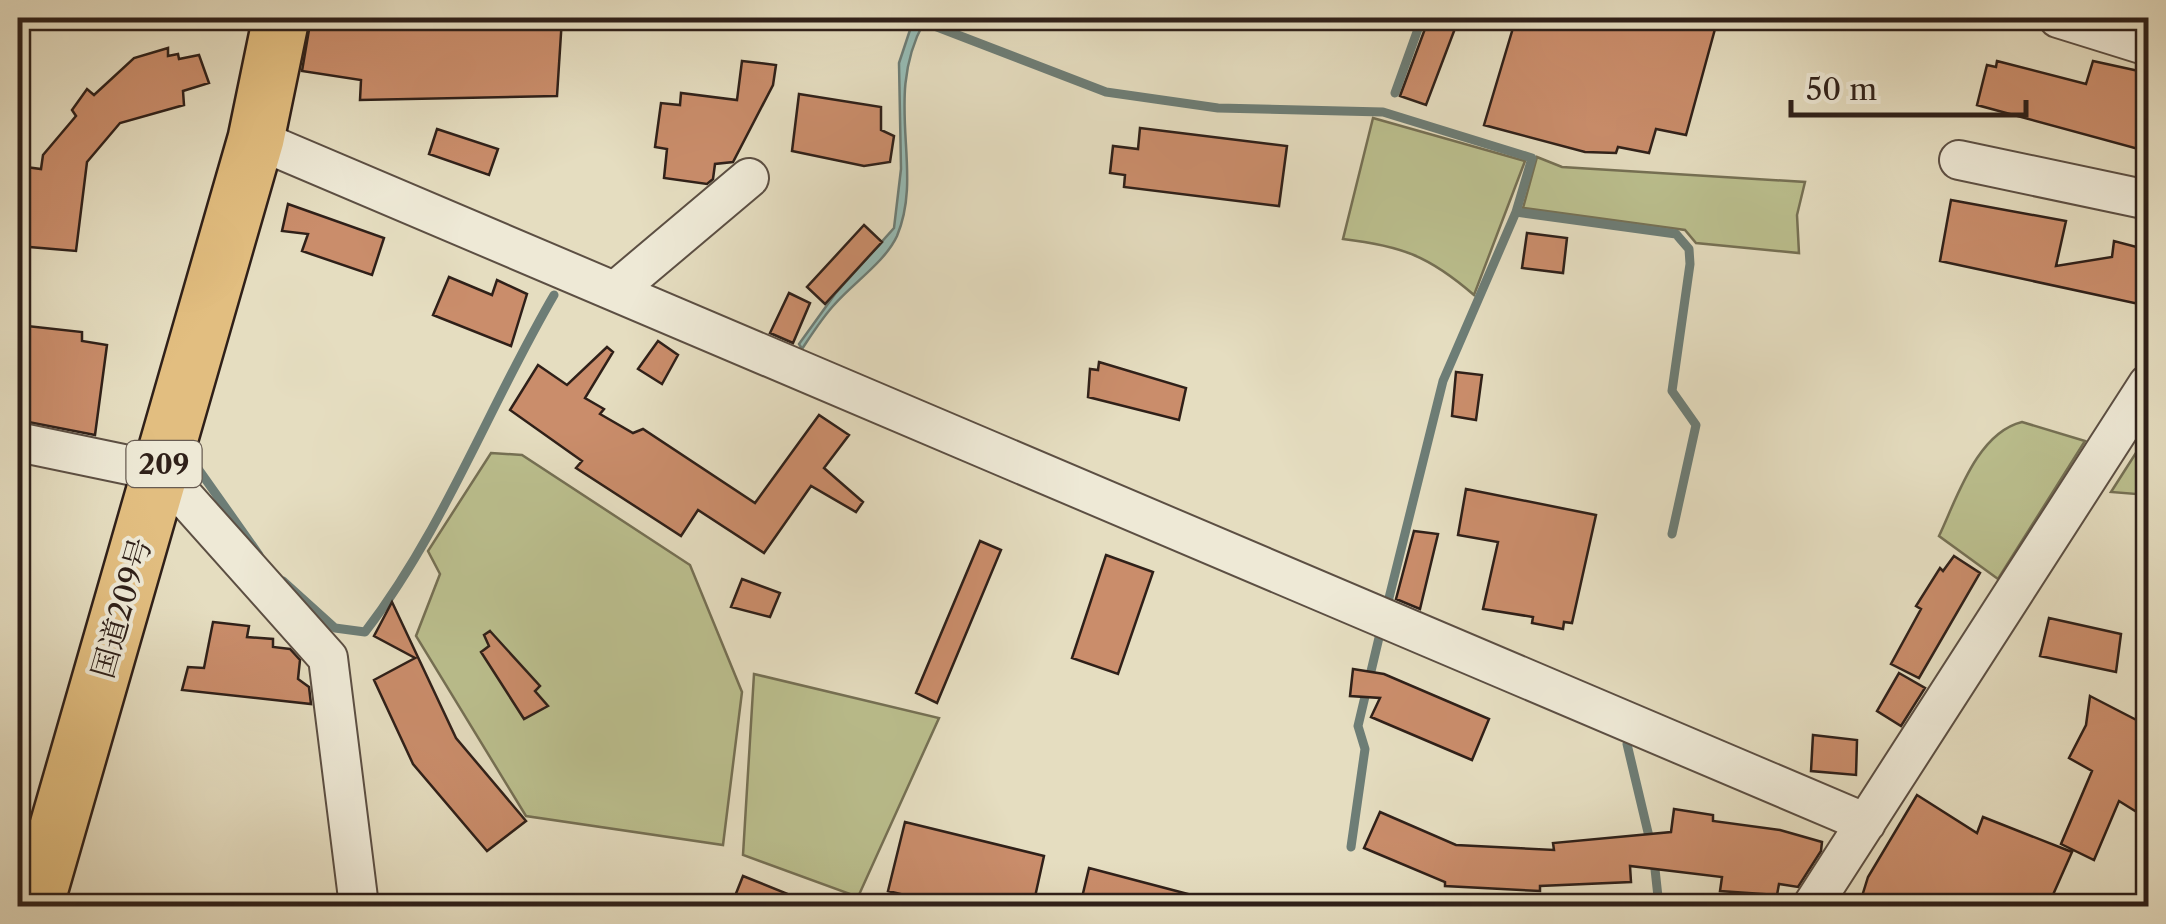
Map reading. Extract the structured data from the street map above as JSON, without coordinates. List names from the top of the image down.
{
  "streets": {
    "highway": ["209", "国道209号"]
  },
  "scale_bar": "50 m"
}
